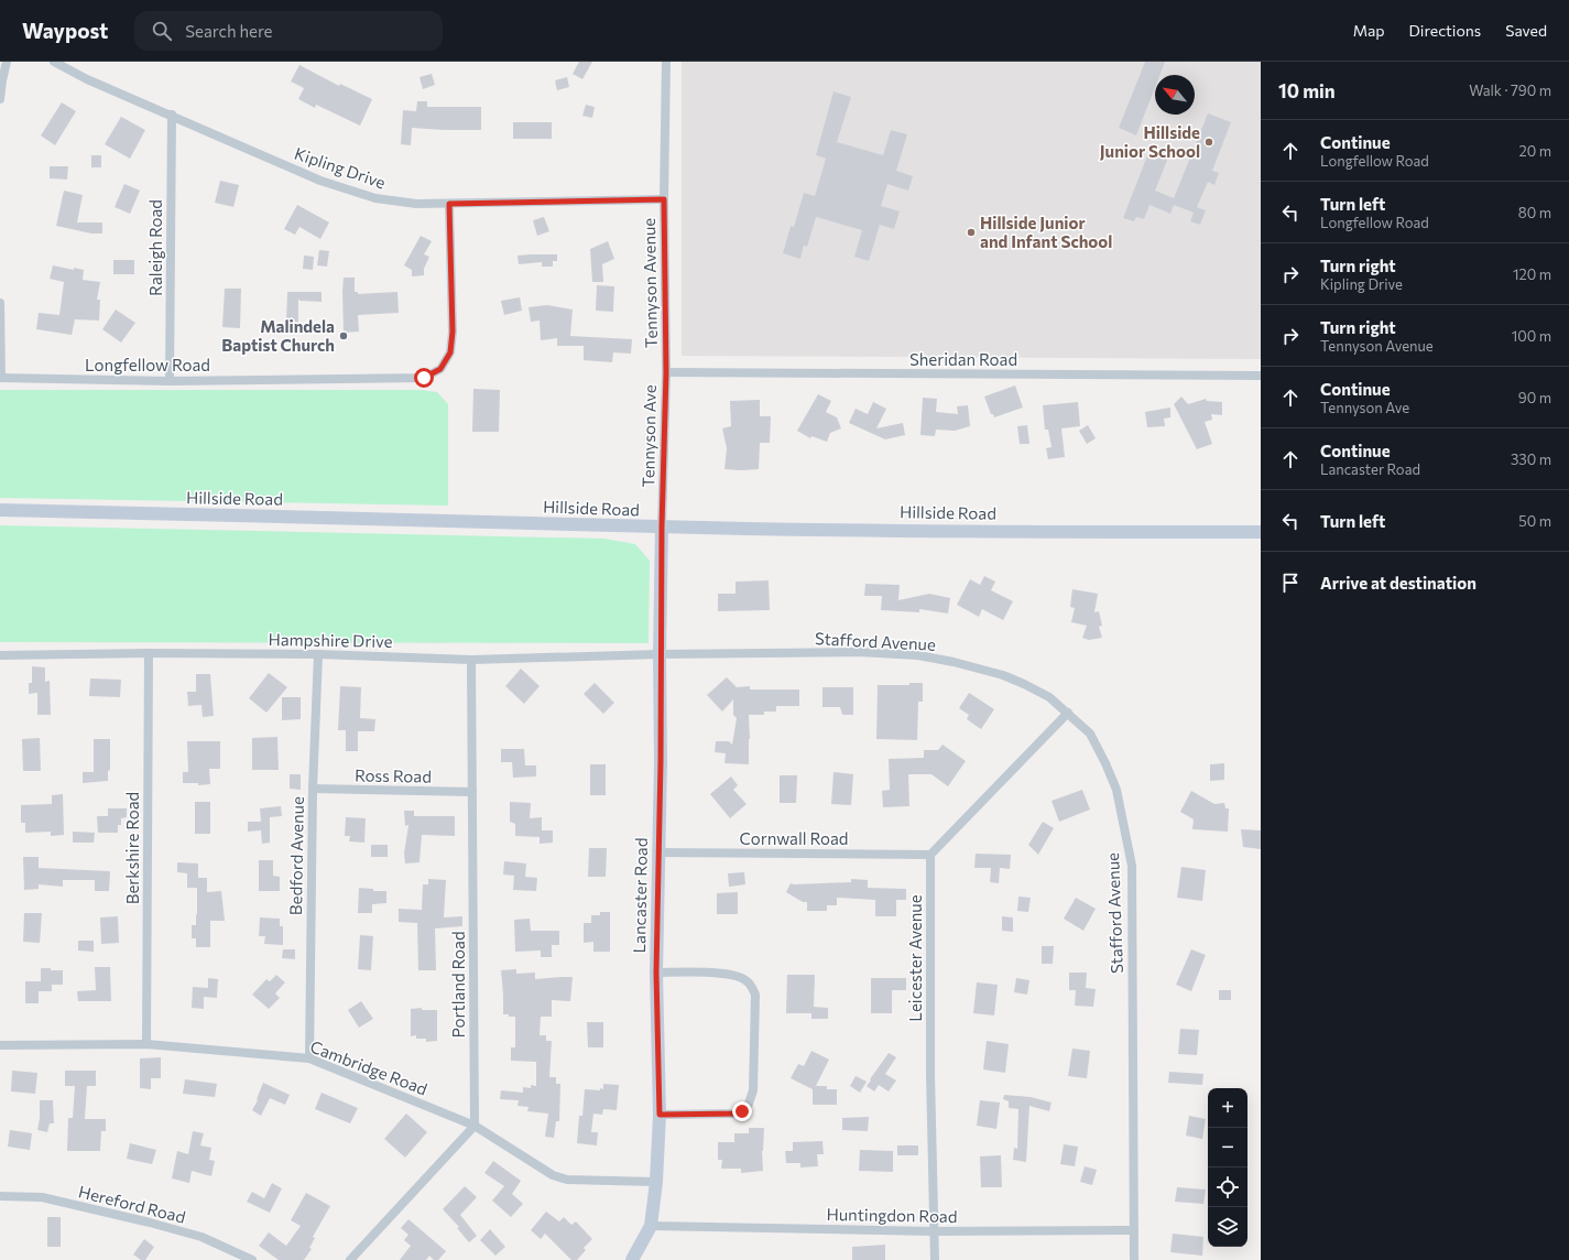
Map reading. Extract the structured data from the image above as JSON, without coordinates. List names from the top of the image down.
{
  "streets": {
    "main road": ["Hillside Road", "Lancaster Road"],
    "street": [
      "Kipling Drive",
      "Raleigh Road",
      "Tennyson Avenue",
      "Sheridan Road",
      "Longfellow Road",
      "Tennyson Ave",
      "Hampshire Drive",
      "Stafford Avenue",
      "Ross Road",
      "Cornwall Road",
      "Berkshire Road",
      "Bedford Avenue",
      "Leicester Avenue",
      "Portland Road",
      "Cambridge Road",
      "Hereford Road",
      "Huntingdon Road"
    ]
  },
  "crossings": [
    ["Kipling Drive", "Raleigh Road"],
    ["Kipling Drive", "Tennyson Avenue"],
    ["Kipling Drive", "Longfellow Road"],
    ["Raleigh Road", "Longfellow Road"],
    ["Tennyson Avenue", "Sheridan Road"],
    ["Tennyson Avenue", "Tennyson Ave"],
    ["Sheridan Road", "Tennyson Ave"],
    ["Tennyson Ave", "Hillside Road"],
    ["Tennyson Ave", "Lancaster Road"],
    ["Hillside Road", "Lancaster Road"],
    ["Hampshire Drive", "Stafford Avenue"],
    ["Hampshire Drive", "Berkshire Road"],
    ["Hampshire Drive", "Bedford Avenue"],
    ["Hampshire Drive", "Lancaster Road"],
    ["Hampshire Drive", "Portland Road"],
    ["Stafford Avenue", "Lancaster Road"],
    ["Stafford Avenue", "Huntingdon Road"],
    ["Ross Road", "Bedford Avenue"],
    ["Ross Road", "Portland Road"],
    ["Cornwall Road", "Lancaster Road"],
    ["Cornwall Road", "Leicester Avenue"],
    ["Berkshire Road", "Cambridge Road"],
    ["Bedford Avenue", "Cambridge Road"],
    ["Lancaster Road", "Cambridge Road"],
    ["Lancaster Road", "Huntingdon Road"],
    ["Leicester Avenue", "Huntingdon Road"],
    ["Portland Road", "Cambridge Road"]
  ],
  "places": ["Hillside Junior School", "Hillside Junior and Infant School", "Malindela Baptist Church"],
  "north": "top left",
  "page": {
    "header": "Waypost",
    "search": "Search here",
    "nav": ["Map", "Directions", "Saved"],
    "heading": ["10 min", "Walk · 790 m"],
    "list": [
      ["Continue", "Longfellow Road", "20 m"],
      ["Turn left", "Longfellow Road", "80 m"],
      ["Turn right", "Kipling Drive", "120 m"],
      ["Turn right", "Tennyson Avenue", "100 m"],
      ["Continue", "Tennyson Ave", "90 m"],
      ["Continue", "Lancaster Road", "330 m"],
      ["Turn left", "50 m"],
      "Arrive at destination"
    ],
    "map_buttons": ["+", "−"]
  }
}
